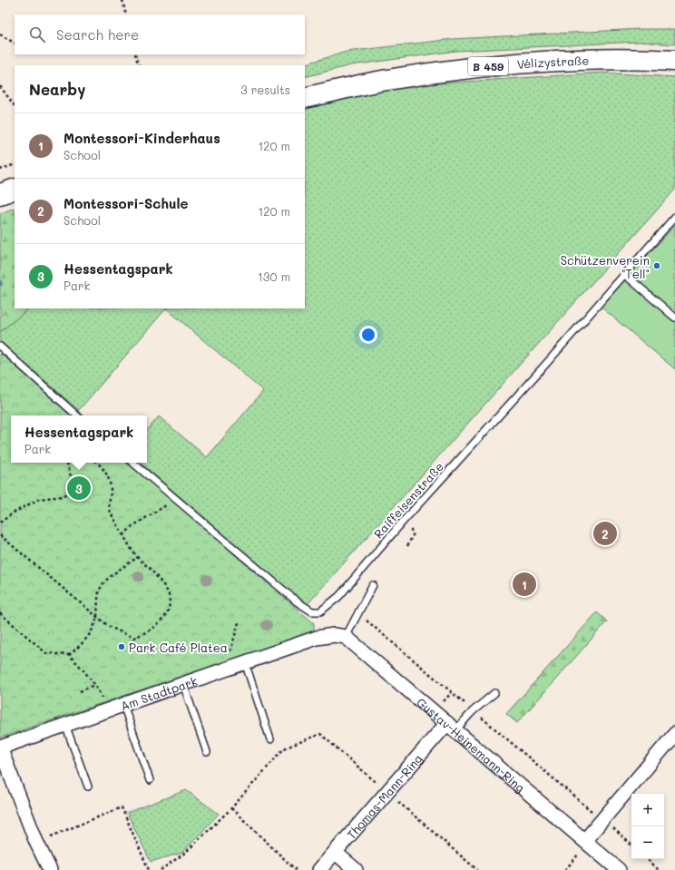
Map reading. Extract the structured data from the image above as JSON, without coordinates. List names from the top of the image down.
{
  "streets": {
    "main road": ["Vélizystraße", "B 459"],
    "street": ["Am Stadtpark", "Gustav-Heinemann-Ring", "Thomas-Mann-Ring"],
    "lane": ["Raiffeisenstraße"]
  },
  "crossings": [
    ["Am Stadtpark", "Gustav-Heinemann-Ring"],
    ["Gustav-Heinemann-Ring", "Thomas-Mann-Ring"]
  ],
  "places": ["Schützenverein \"Tell\"", "Park Café Platea"],
  "page": {
    "search": "Search here",
    "heading": ["Nearby", "3 results"],
    "list": [
      {
        "mark": "1",
        "name": "Montessori-Kinderhaus",
        "note": "School",
        "value": "120 m"
      },
      {
        "mark": "2",
        "name": "Montessori-Schule",
        "note": "School",
        "value": "120 m"
      },
      {
        "mark": "3",
        "name": "Hessentagspark",
        "note": "Park",
        "value": "130 m"
      }
    ],
    "popup": ["Hessentagspark", "Park"],
    "pins": ["3", "2", "1"],
    "map_buttons": ["+", "−"]
  }
}
